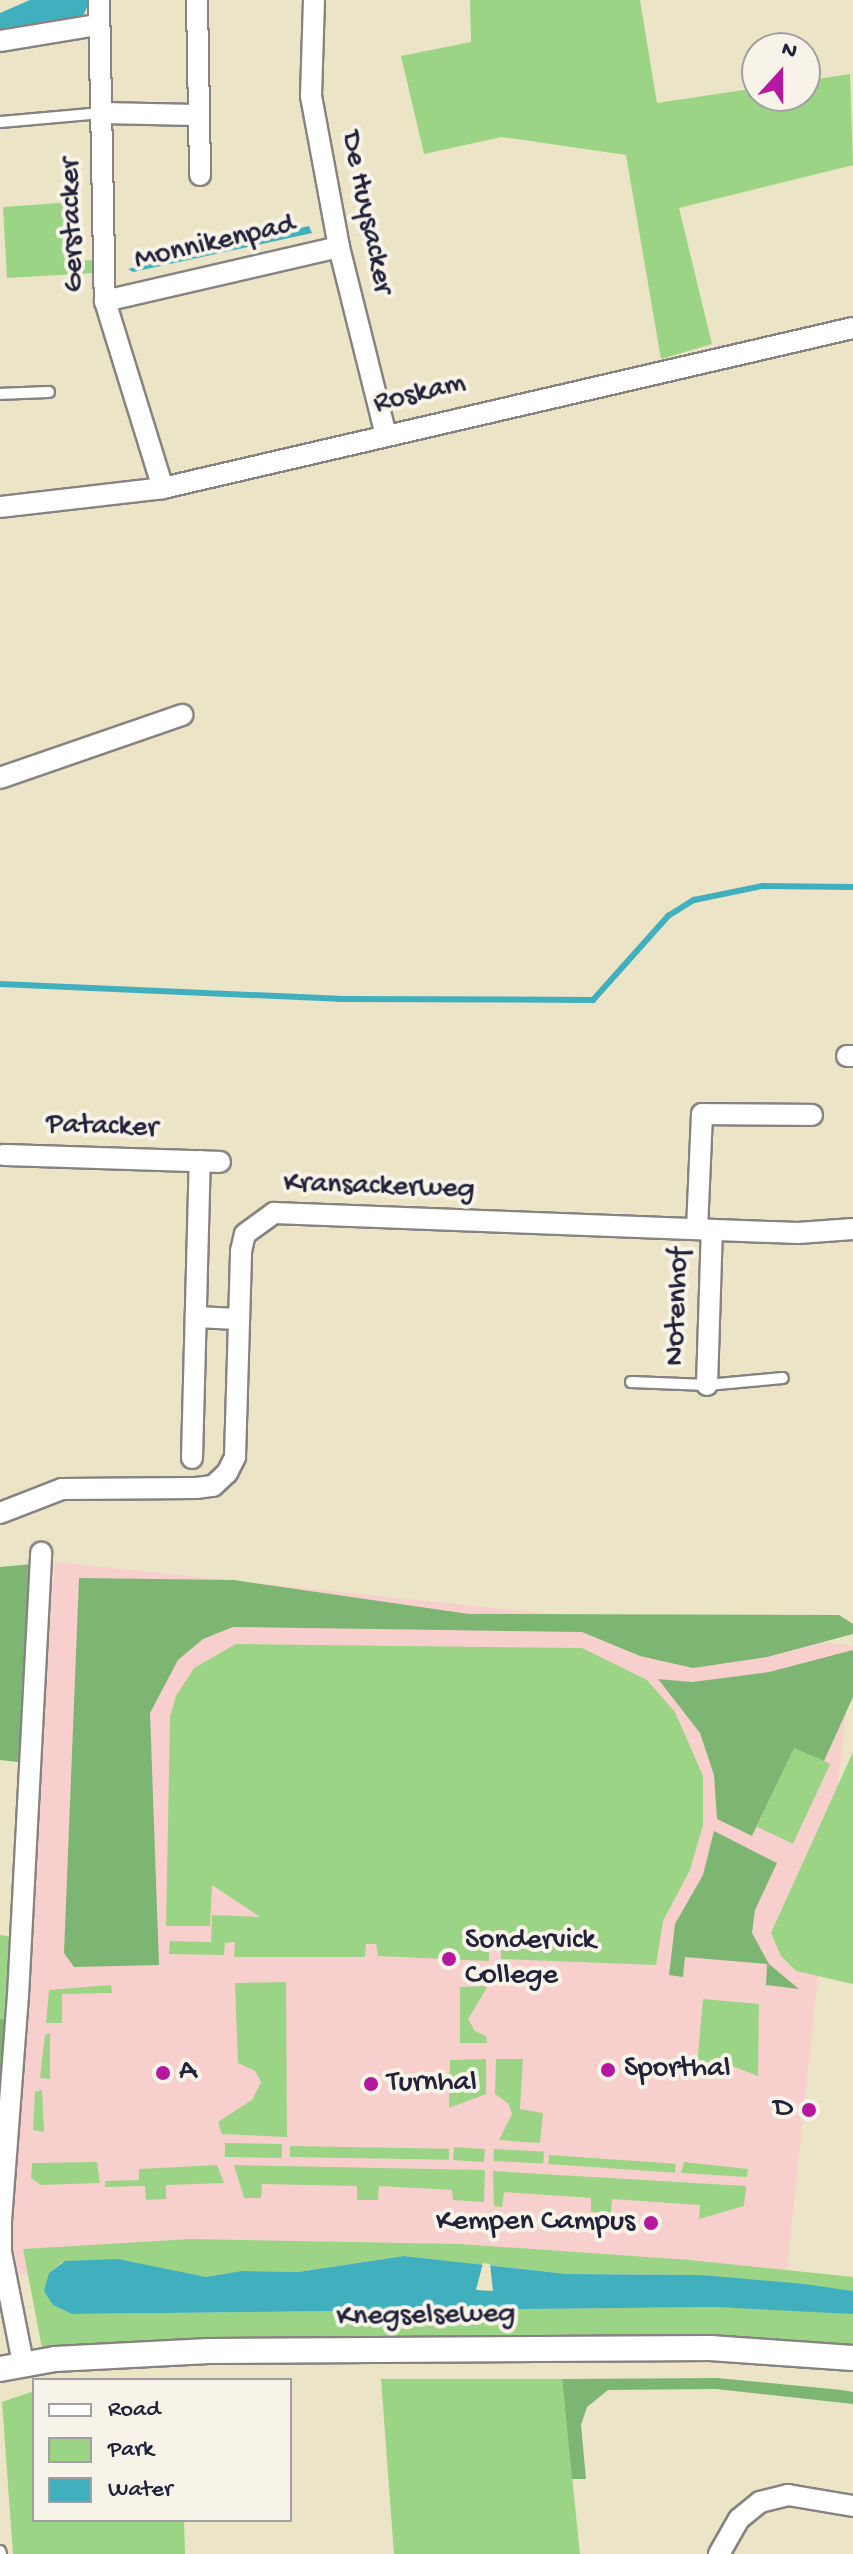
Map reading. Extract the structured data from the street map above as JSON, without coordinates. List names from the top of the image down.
{
  "streets": {
    "street": [
      "De Huysacker",
      "Gerstacker",
      "Monnikenpad",
      "Roskam",
      "Patacker",
      "Kransackerweg",
      "Notenhof",
      "Knegselseweg"
    ]
  },
  "crossings": [
    ["De Huysacker", "Monnikenpad"],
    ["De Huysacker", "Roskam"],
    ["Gerstacker", "Monnikenpad"],
    ["Gerstacker", "Roskam"],
    ["Kransackerweg", "Notenhof"]
  ],
  "places": [
    "Sondervick College",
    "Sporthal",
    "A",
    "Turnhal",
    "D",
    "Kempen Campus"
  ],
  "legend": ["Road", "Park", "Water"],
  "north": "top"
}
